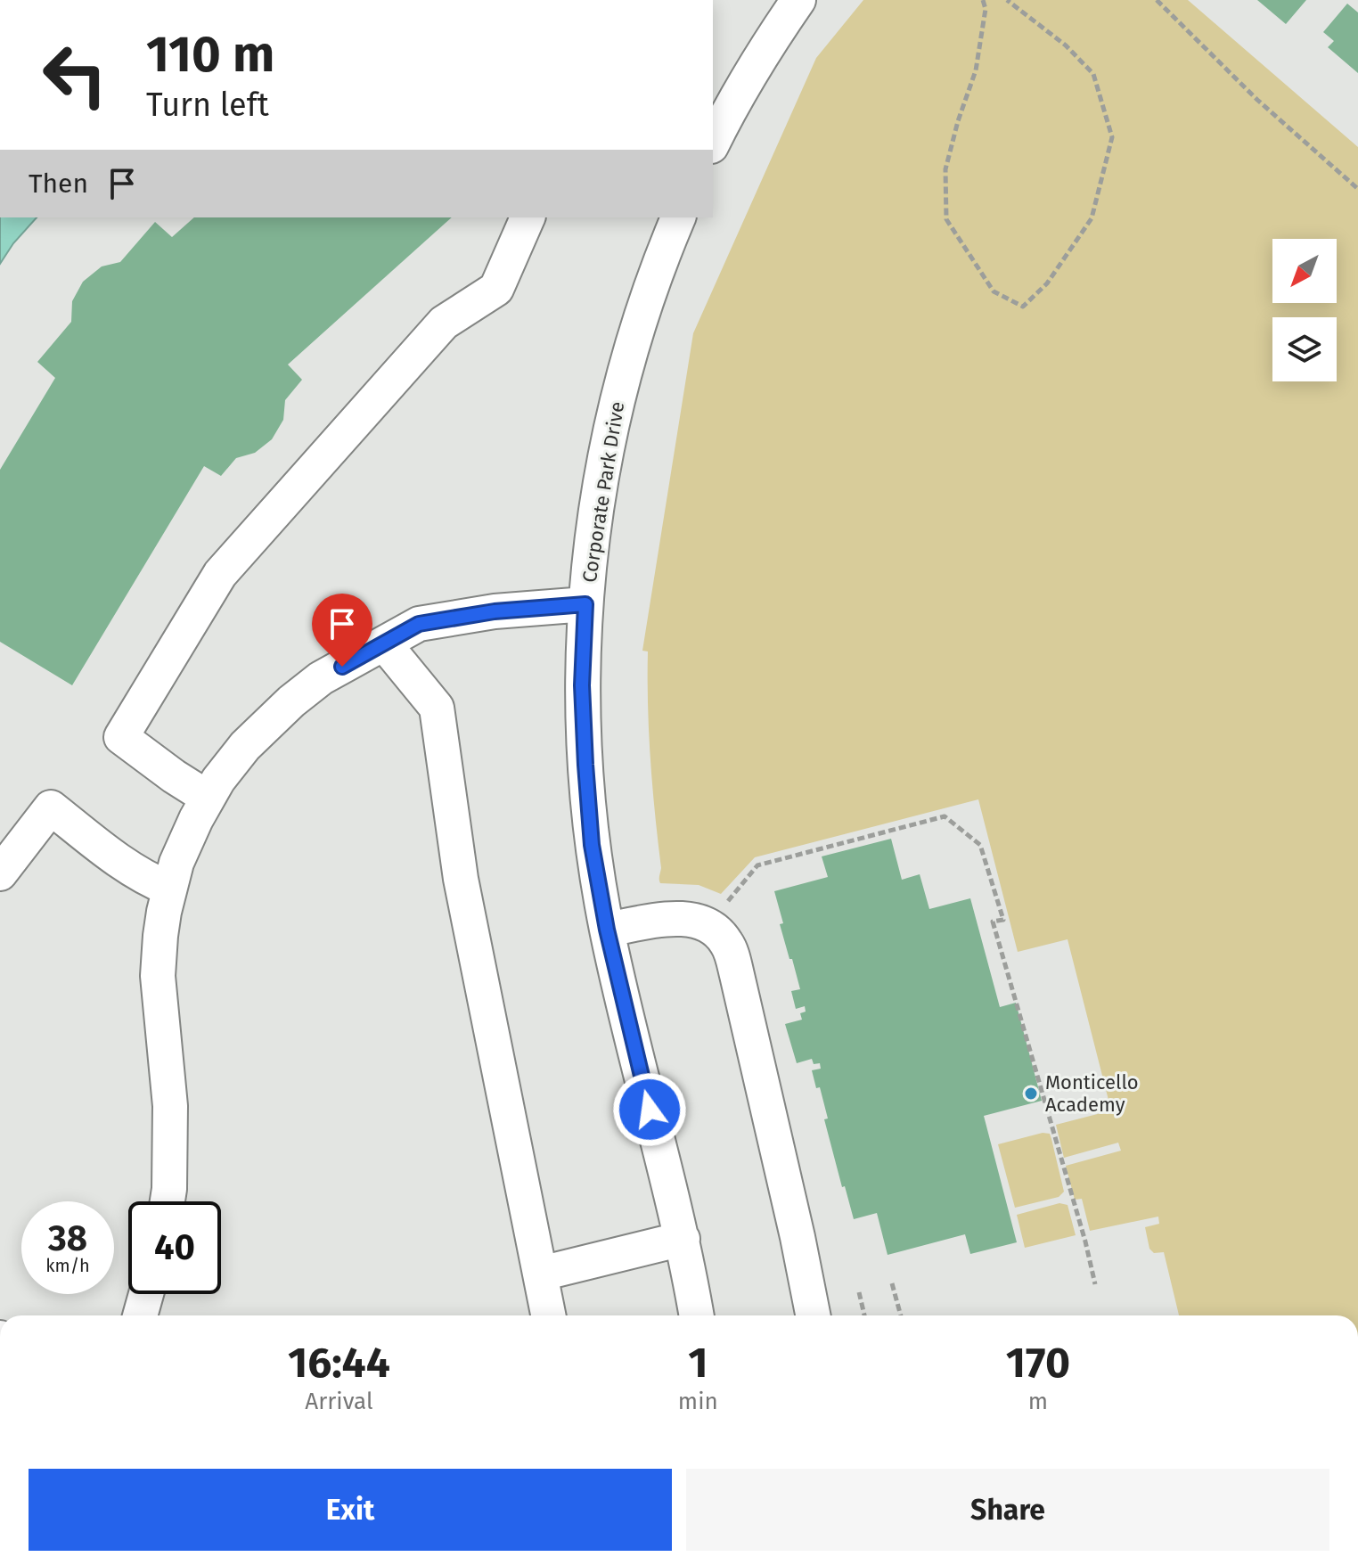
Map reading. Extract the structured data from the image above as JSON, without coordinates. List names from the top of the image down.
{
  "streets": {
    "street": ["Corporate Park Drive"]
  },
  "places": ["Monticello Academy"],
  "north": "bottom left",
  "page": {
    "turn": ["110 m", "Turn left"],
    "then": "Then",
    "speed": "38 km/h",
    "limit": "40",
    "eta": [
      "16:44",
      "Arrival",
      "1",
      "min",
      "170",
      "m"
    ],
    "buttons": ["Exit", "Share"]
  }
}
